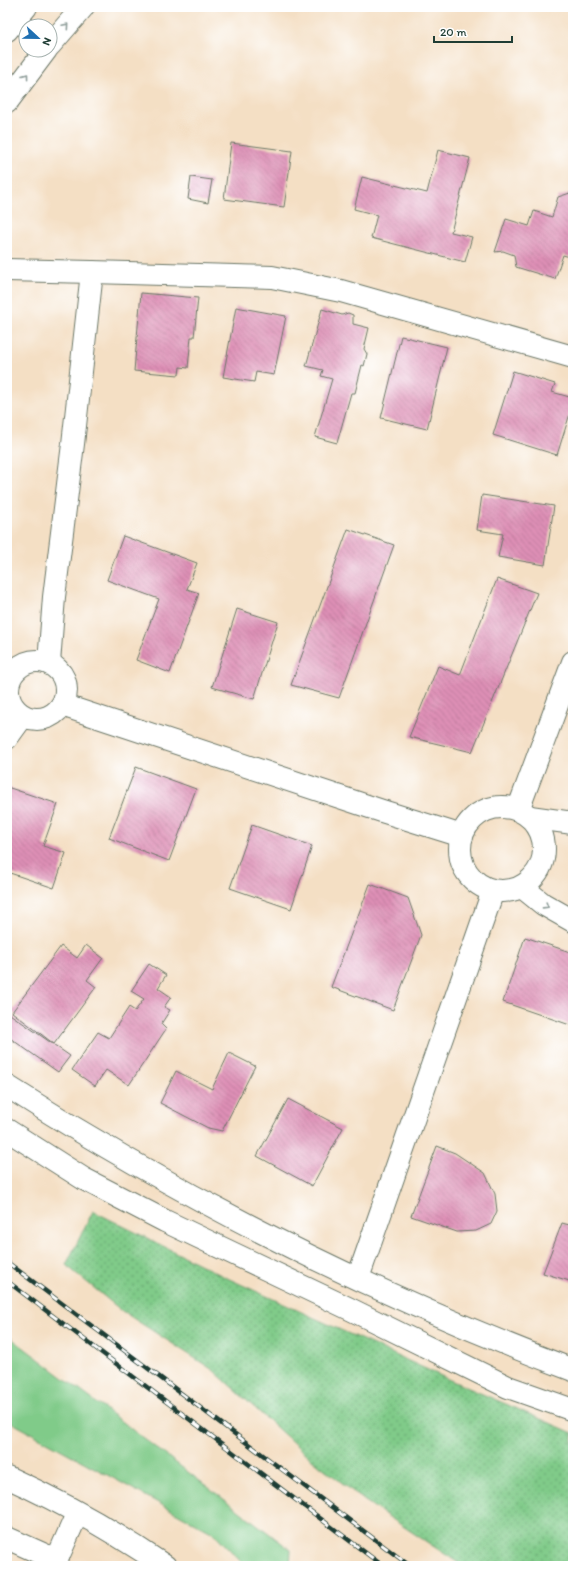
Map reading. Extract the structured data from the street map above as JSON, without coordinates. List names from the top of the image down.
{
  "scale_bar": "20 m",
  "north": "right"
}
